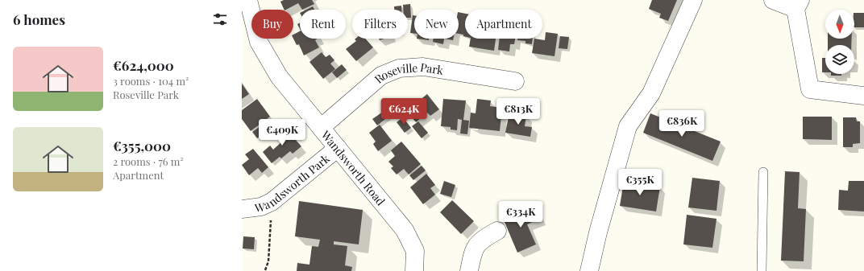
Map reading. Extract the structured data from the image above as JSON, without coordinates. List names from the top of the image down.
{
  "streets": {
    "street": ["Roseville Park", "Wandsworth Road", "Wandsworth Park"]
  },
  "crossings": [
    ["Roseville Park", "Wandsworth Road"],
    ["Wandsworth Road", "Wandsworth Park"]
  ],
  "north": "bottom",
  "page": {
    "heading": "6 homes",
    "chip": [
      "Buy",
      "Rent",
      "Filters",
      "New",
      "Apartment"
    ],
    "list": [
      {
        "name": "€624,000",
        "note": "3 rooms · 104 m² · Roseville Park"
      },
      {
        "name": "€355,000",
        "note": "2 rooms · 76 m² · Apartment"
      }
    ],
    "price": [
      "€624K",
      "€813K",
      "€836K",
      "€409K",
      "€355K",
      "€334K"
    ]
  }
}
